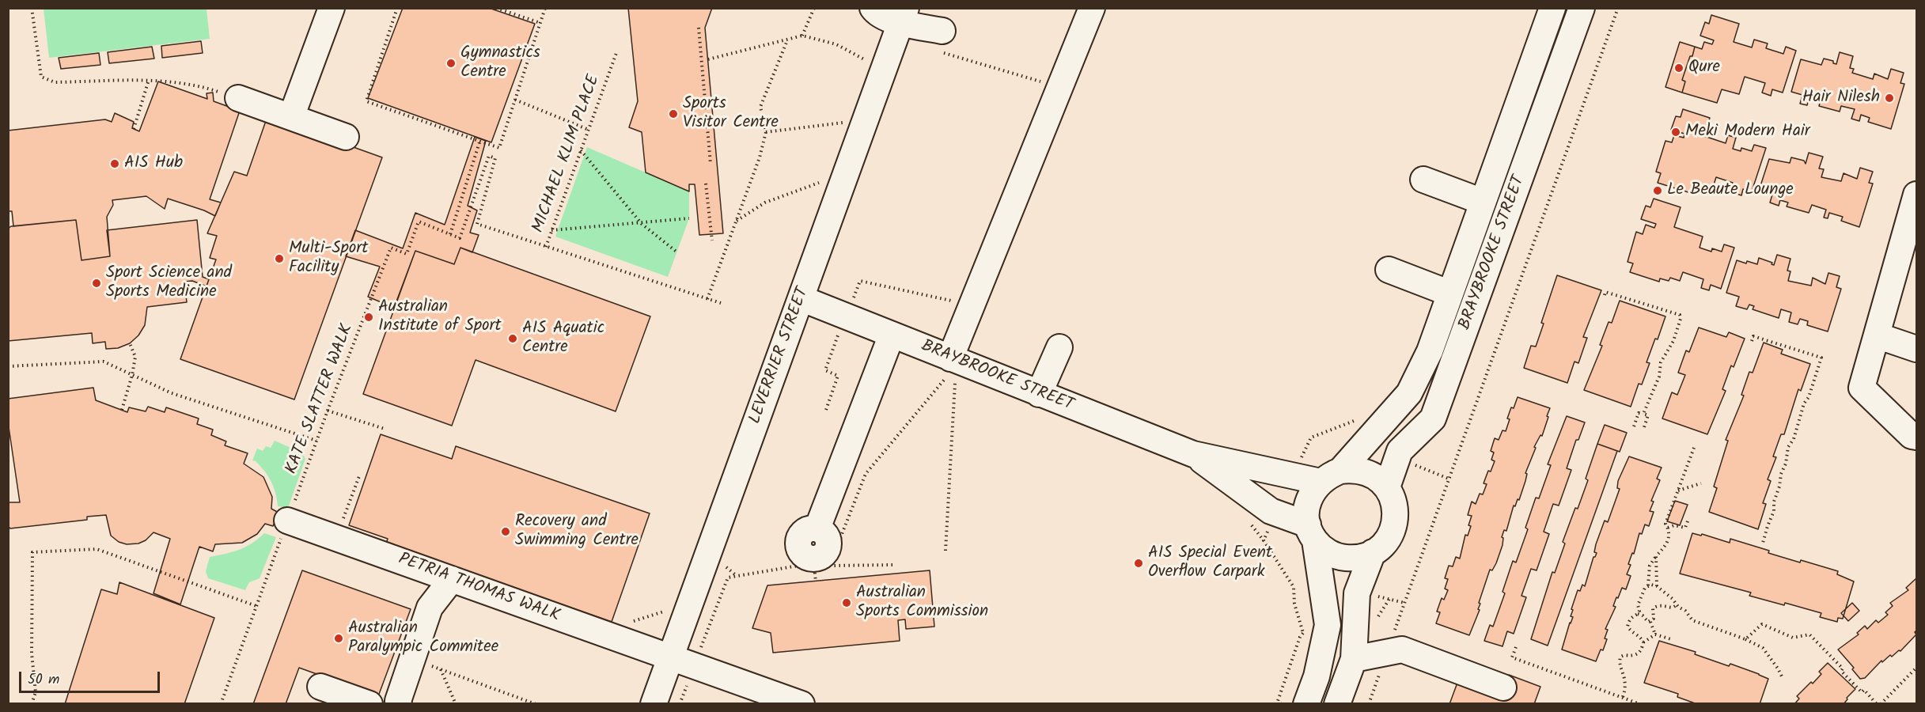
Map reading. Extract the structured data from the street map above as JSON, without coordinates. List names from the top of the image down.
{
  "streets": {
    "street": ["BRAYBROOKE STREET", "LEVERRIER STREET", "PETRIA THOMAS WALK"],
    "path": ["MICHAEL KLIM PLACE", "KATE SLATTER WALK"]
  },
  "crossings": [
    ["BRAYBROOKE STREET", "LEVERRIER STREET"],
    ["LEVERRIER STREET", "PETRIA THOMAS WALK"],
    ["KATE SLATTER WALK", "PETRIA THOMAS WALK"]
  ],
  "places": [
    "Gymnastics Centre",
    "Qure",
    "Hair Nilesh",
    "Sports Visitor Centre",
    "Meki Modern Hair",
    "AIS Hub",
    "Le Beaute Lounge",
    "Multi-Sport Facility",
    "Sport Science and Sports Medicine",
    "Australian Institute of Sport",
    "AIS Aquatic Centre",
    "Recovery and Swimming Centre",
    "AIS Special Event Overflow Carpark",
    "Australian Sports Commission",
    "Australian Paralympic Commitee"
  ],
  "scale_bar": "50 m"
}
